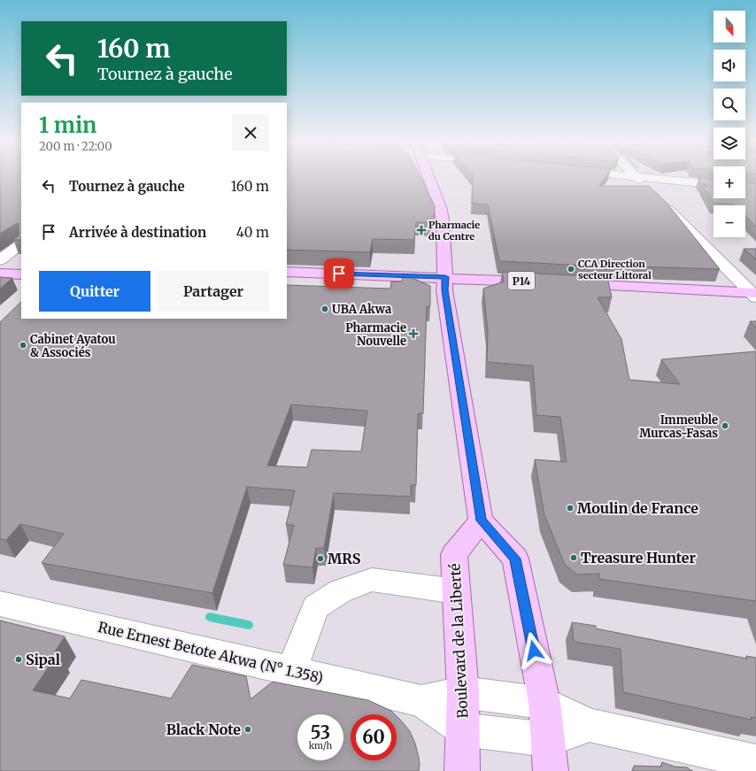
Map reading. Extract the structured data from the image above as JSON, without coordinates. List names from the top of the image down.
{
  "streets": {
    "main road": ["P14", "Boulevard de la Liberté"],
    "street": ["Rue Ernest Betote Akwa (N° 1.358)"]
  },
  "crossings": [
    ["Boulevard de la Liberté", "Rue Ernest Betote Akwa (N° 1.358)"]
  ],
  "places": {
    "health": ["Pharmacie du Centre", "Pharmacie Nouvelle"],
    "other": [
      "CCA Direction secteur Littoral",
      "UBA Akwa",
      "Cabinet Ayatou & Associés",
      "Immeuble Murcas-Fasas",
      "Moulin de France",
      "Treasure Hunter",
      "MRS",
      "Sipal",
      "Black Note"
    ]
  },
  "north": "bottom",
  "page": {
    "map_buttons": ["+", "−"],
    "turn": ["160 m", "Tournez à gauche"],
    "heading": ["1 min", "200 m · 22:00"],
    "list": [
      {
        "name": "Tournez à gauche",
        "value": "160 m"
      },
      {
        "name": "Arrivée à destination",
        "value": "40 m"
      }
    ],
    "buttons": ["Quitter", "Partager"],
    "speed": "53 km/h",
    "limit": "60"
  }
}
